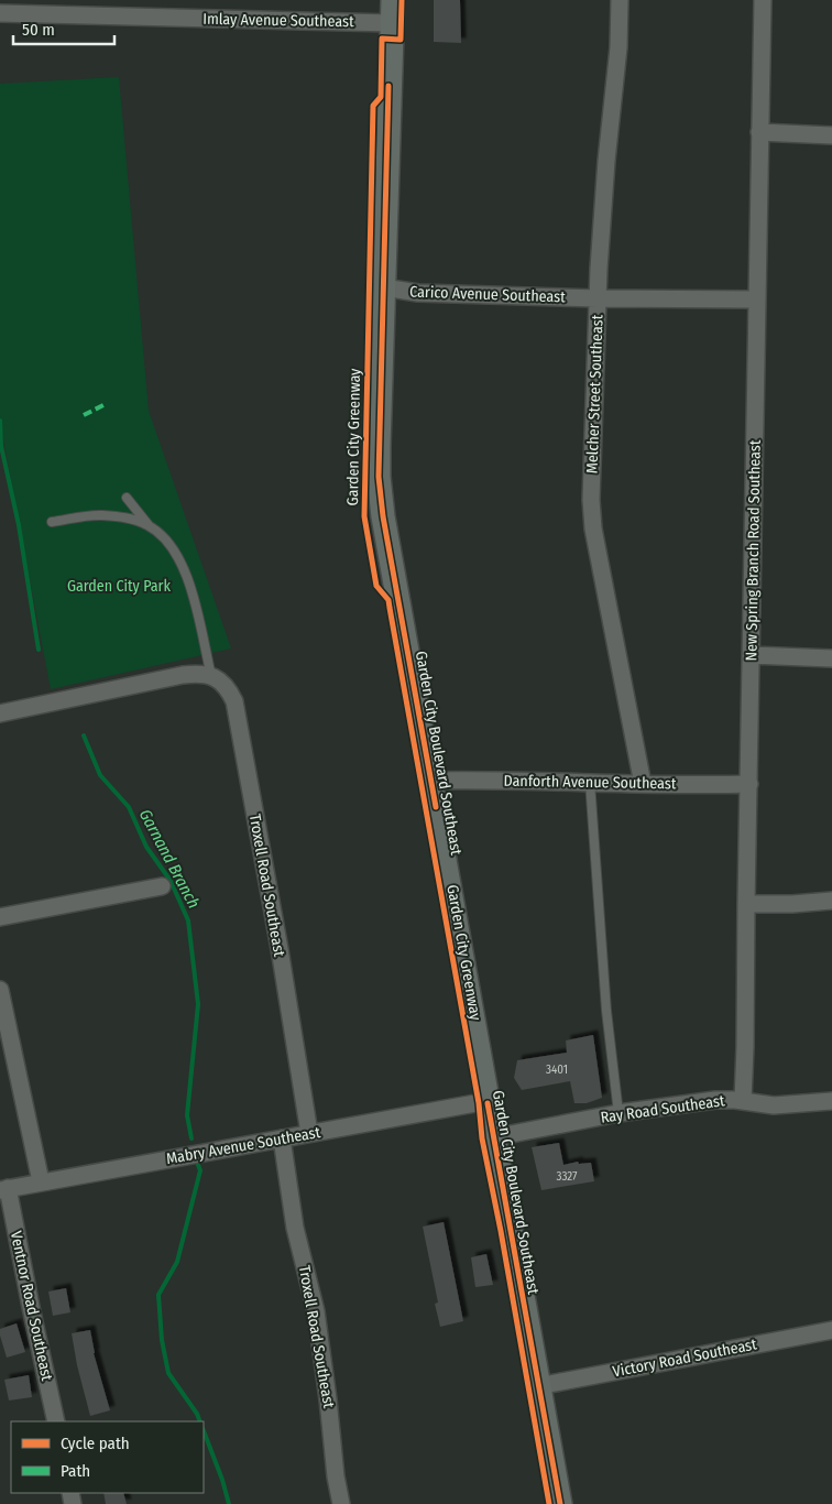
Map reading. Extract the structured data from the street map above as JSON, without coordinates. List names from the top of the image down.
{
  "streets": {
    "street": [
      "Imlay Avenue Southeast",
      "Carico Avenue Southeast",
      "Melcher Street Southeast",
      "New Spring Branch Road Southeast",
      "Garden City Boulevard Southeast",
      "Danforth Avenue Southeast",
      "Troxell Road Southeast",
      "Ray Road Southeast",
      "Mabry Avenue Southeast",
      "Ventnor Road Southeast",
      "Victory Road Southeast"
    ],
    "cycle path": ["Garden City Greenway"]
  },
  "crossings": [
    ["Imlay Avenue Southeast", "Garden City Boulevard Southeast"],
    ["Carico Avenue Southeast", "Melcher Street Southeast"],
    ["Carico Avenue Southeast", "New Spring Branch Road Southeast"],
    ["Carico Avenue Southeast", "Garden City Boulevard Southeast"],
    ["Melcher Street Southeast", "Danforth Avenue Southeast"],
    ["New Spring Branch Road Southeast", "Danforth Avenue Southeast"],
    ["New Spring Branch Road Southeast", "Ray Road Southeast"],
    ["Garden City Boulevard Southeast", "Danforth Avenue Southeast"],
    ["Garden City Boulevard Southeast", "Ray Road Southeast"],
    ["Garden City Boulevard Southeast", "Mabry Avenue Southeast"],
    ["Garden City Boulevard Southeast", "Victory Road Southeast"],
    ["Troxell Road Southeast", "Mabry Avenue Southeast"],
    ["Mabry Avenue Southeast", "Ventnor Road Southeast"]
  ],
  "water": ["Garnand Branch"],
  "parks": ["Garden City Park"],
  "house_numbers": ["3401", "3327"],
  "legend": ["Cycle path", "Path"],
  "scale_bar": "50 m"
}
